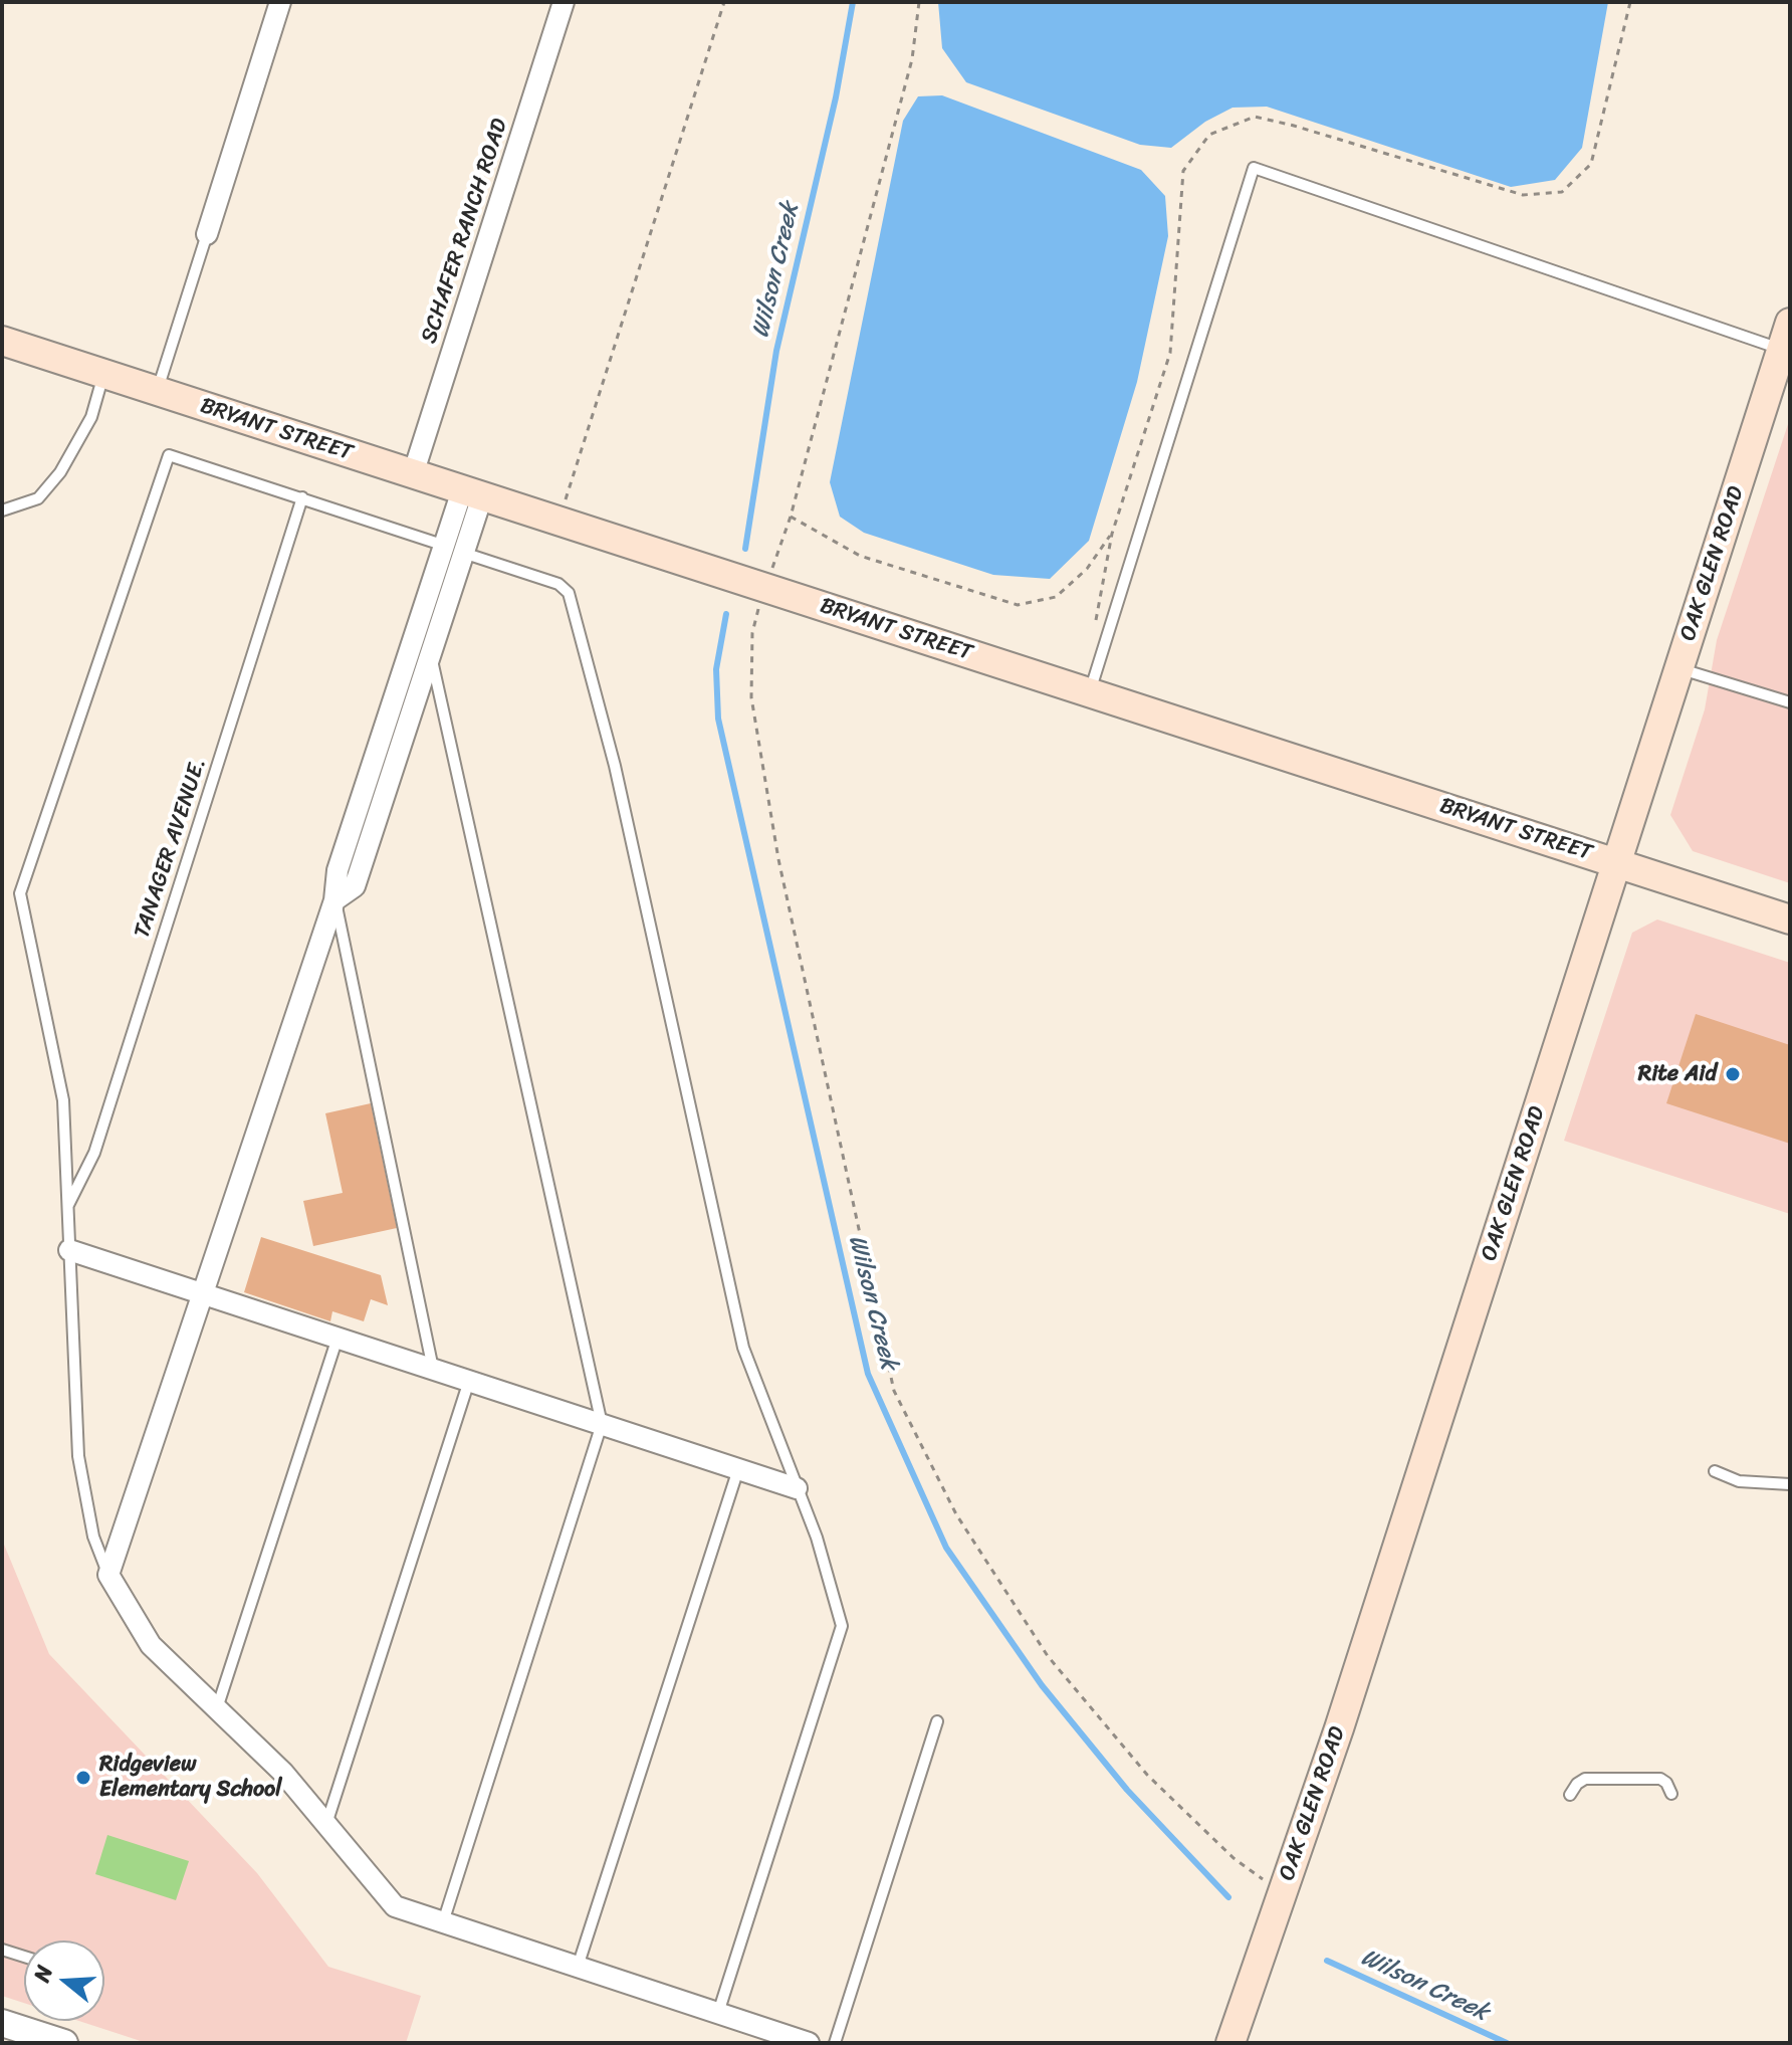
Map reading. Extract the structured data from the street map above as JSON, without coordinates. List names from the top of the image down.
{
  "streets": {
    "main road": ["BRYANT STREET", "OAK GLEN ROAD"],
    "street": ["SCHAFER RANCH ROAD"],
    "lane": ["TANAGER AVENUE."]
  },
  "crossings": [
    ["SCHAFER RANCH ROAD", "BRYANT STREET"],
    ["BRYANT STREET", "OAK GLEN ROAD"]
  ],
  "water": ["Wilson Creek"],
  "places": ["Rite Aid", "Ridgeview Elementary School"],
  "north": "left"
}
